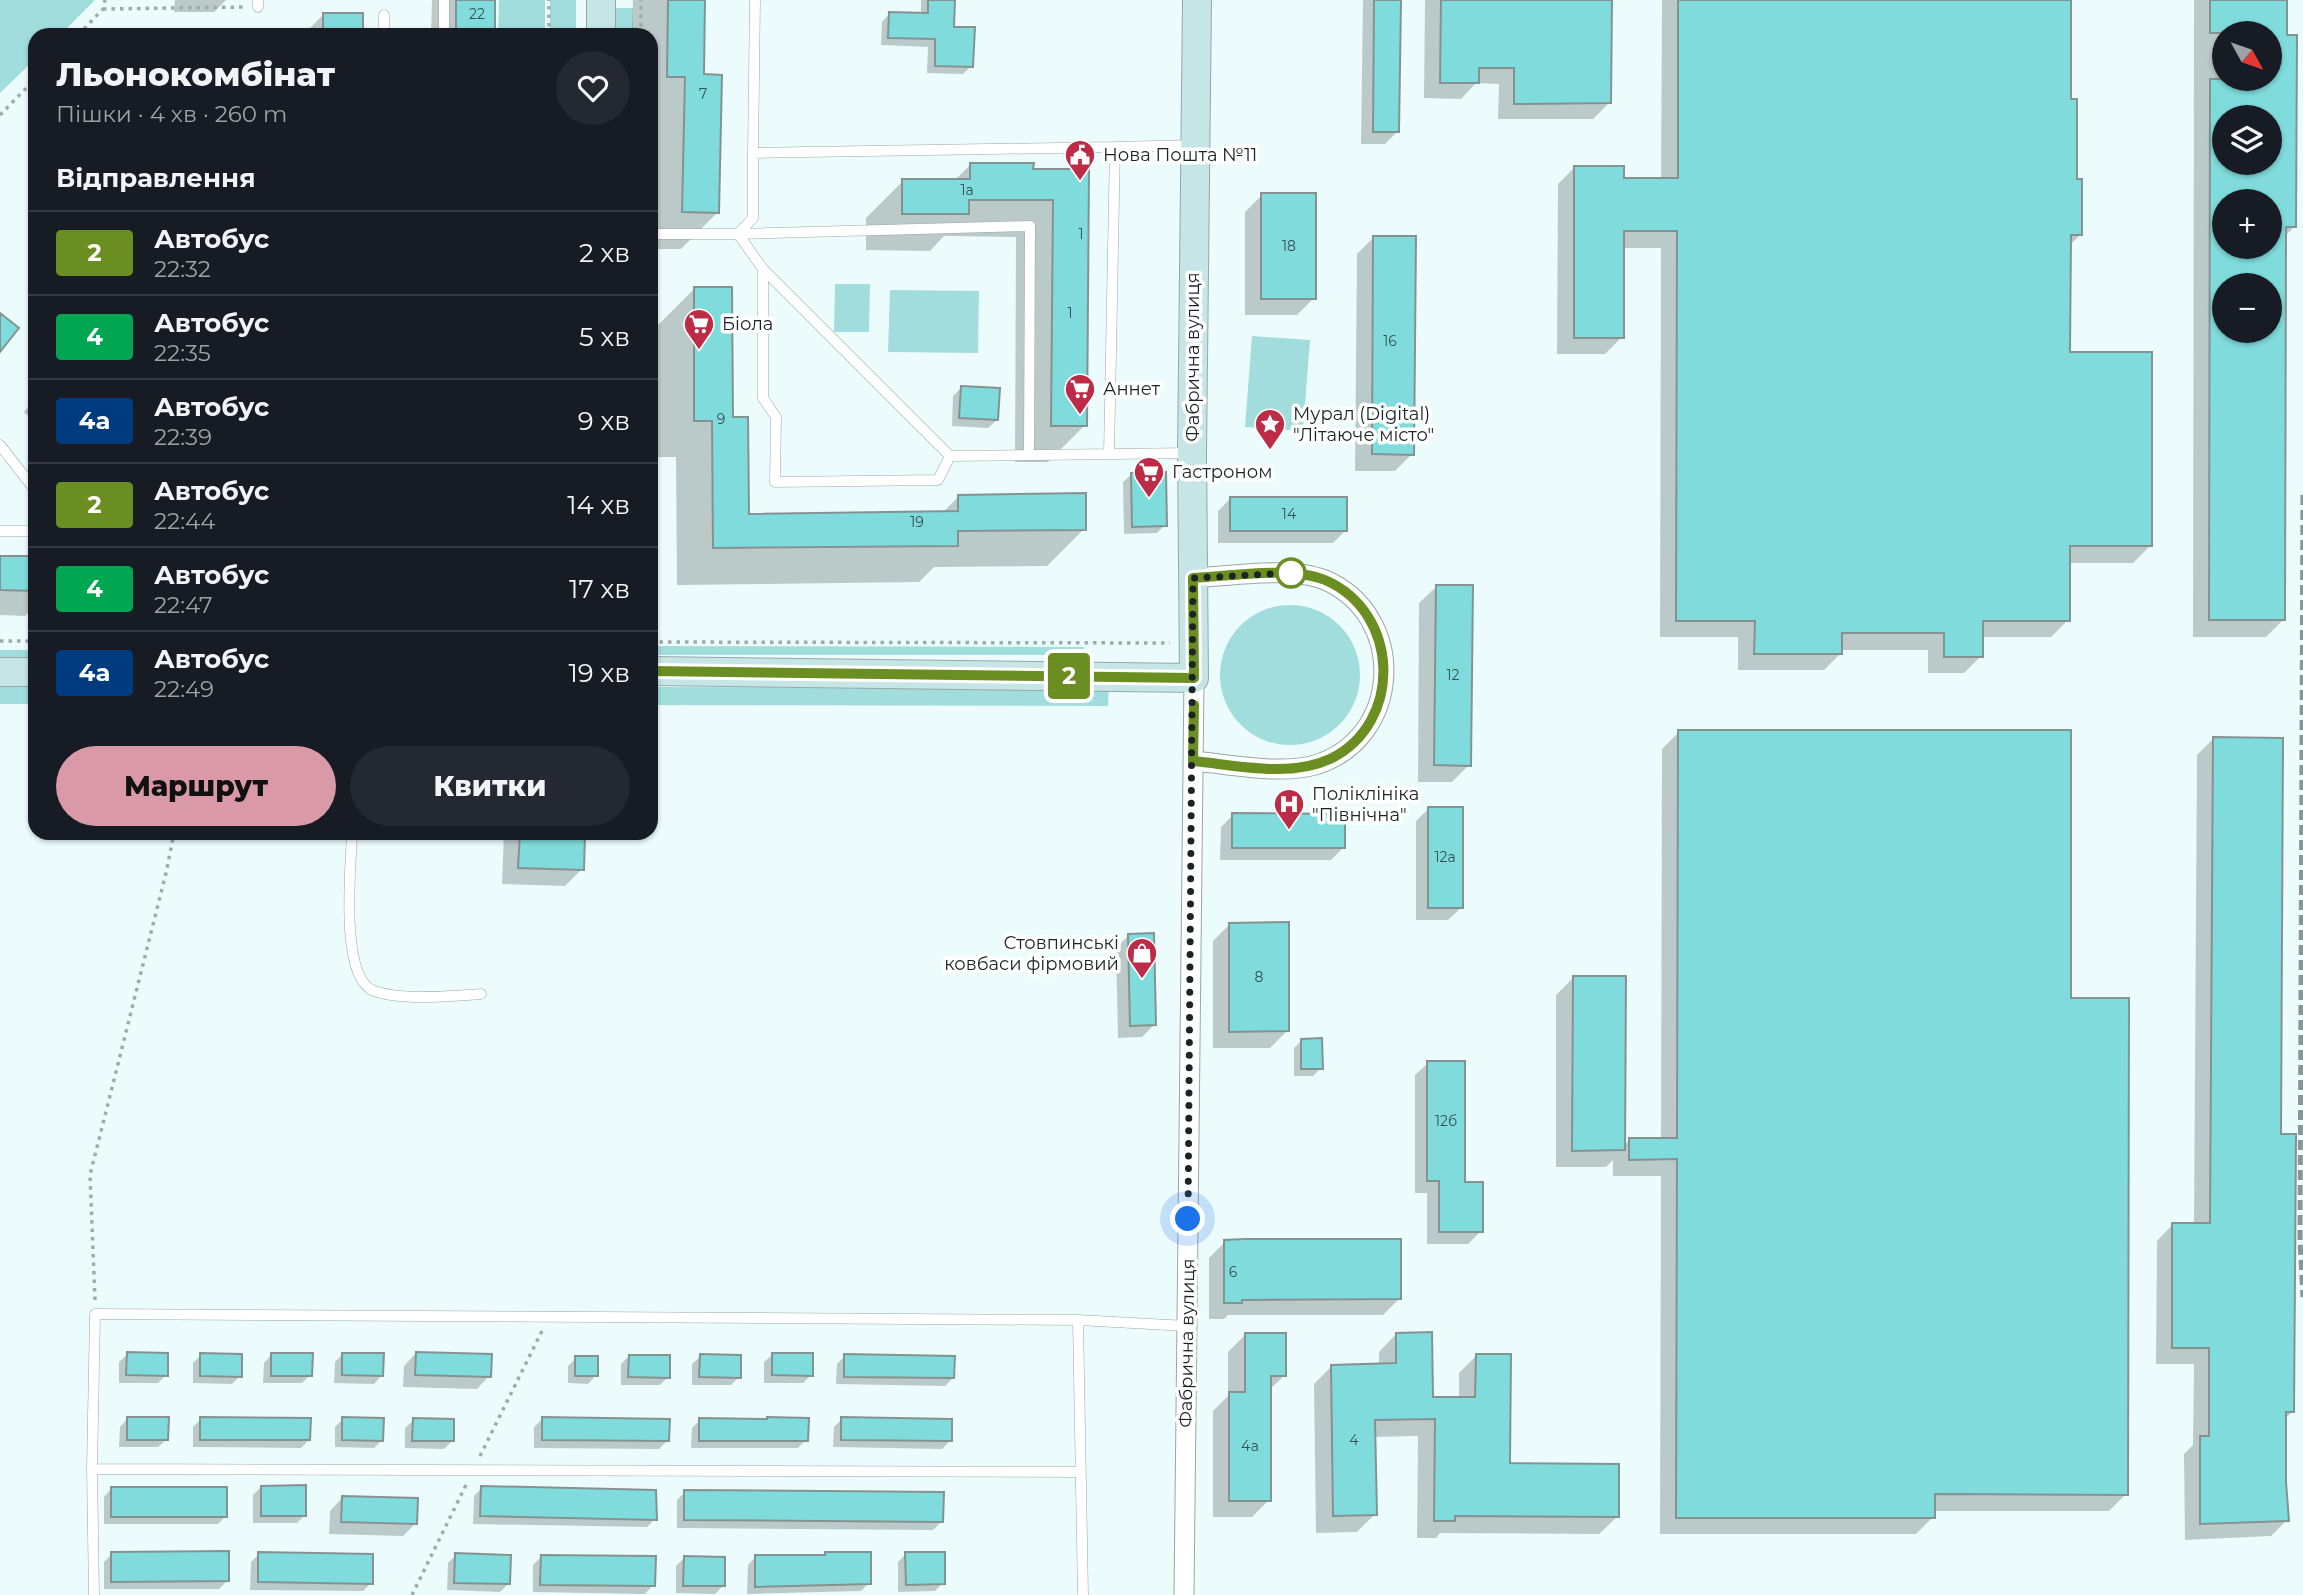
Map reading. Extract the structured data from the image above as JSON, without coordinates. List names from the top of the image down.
{
  "streets": {
    "street": ["Фабрична вулиця"]
  },
  "places": {
    "public building": ["Нова Пошта №11"],
    "supermarket": ["Біола", "Аннет", "Гастроном"],
    "place": ["Мурал (Digital) \"Літаюче місто\""],
    "hospital": ["Поліклініка \"Північна\""],
    "shop": ["Стовпинські ковбаси фірмовий"]
  },
  "lines": ["bus line 2"],
  "house_numbers": [
    "22",
    "7",
    "1а",
    "1",
    "18",
    "1",
    "16",
    "9",
    "14",
    "19",
    "12",
    "12а",
    "8",
    "12б",
    "6",
    "4",
    "4а"
  ],
  "north": "bottom right",
  "page": {
    "on_map": "2",
    "map_buttons": ["+", "−"],
    "heading": [
      ["Льонокомбінат", "Пішки · 4 хв · 260 m"],
      "Відправлення"
    ],
    "list": [
      {
        "mark": "2",
        "name": "Автобус",
        "note": "22:32",
        "value": "2 хв"
      },
      {
        "mark": "4",
        "name": "Автобус",
        "note": "22:35",
        "value": "5 хв"
      },
      {
        "mark": "4а",
        "name": "Автобус",
        "note": "22:39",
        "value": "9 хв"
      },
      {
        "mark": "2",
        "name": "Автобус",
        "note": "22:44",
        "value": "14 хв"
      },
      {
        "mark": "4",
        "name": "Автобус",
        "note": "22:47",
        "value": "17 хв"
      },
      {
        "mark": "4а",
        "name": "Автобус",
        "note": "22:49",
        "value": "19 хв"
      }
    ],
    "buttons": ["Маршрут", "Квитки"]
  }
}
